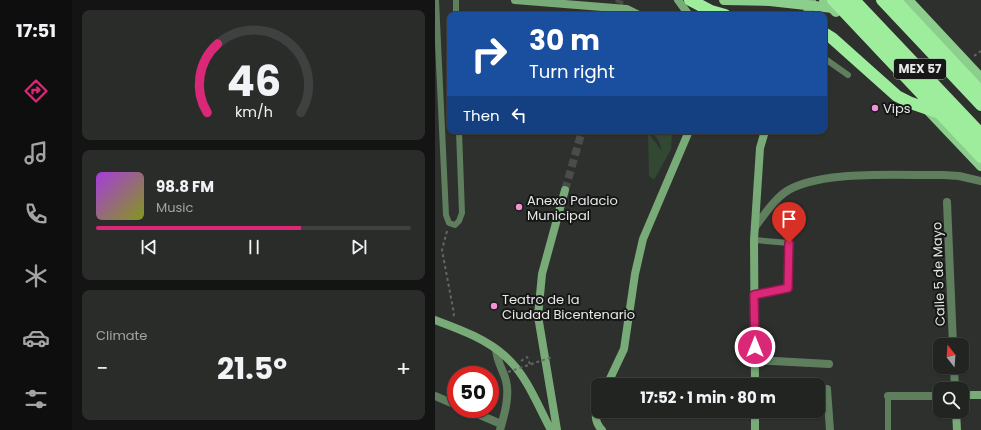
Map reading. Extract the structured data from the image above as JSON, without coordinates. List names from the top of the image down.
{
  "streets": {
    "highway": ["MEX 57"],
    "street": ["Calle 5 de Mayo"]
  },
  "places": ["Vips", "Anexo Palacio Municipal", "Teatro de la Ciudad Bicentenario"],
  "north": "top",
  "page": {
    "tabs": "17:51",
    "turn": ["30 m", "Turn right"],
    "then": "Then",
    "song": ["98.8 FM", "Music"],
    "tile": "Climate",
    "heat": ["−", "21.5°", "+"],
    "limit": "50",
    "trip": "17:52 · 1 min · 80 m",
    "gauge": ["46", "km/h"]
  }
}
